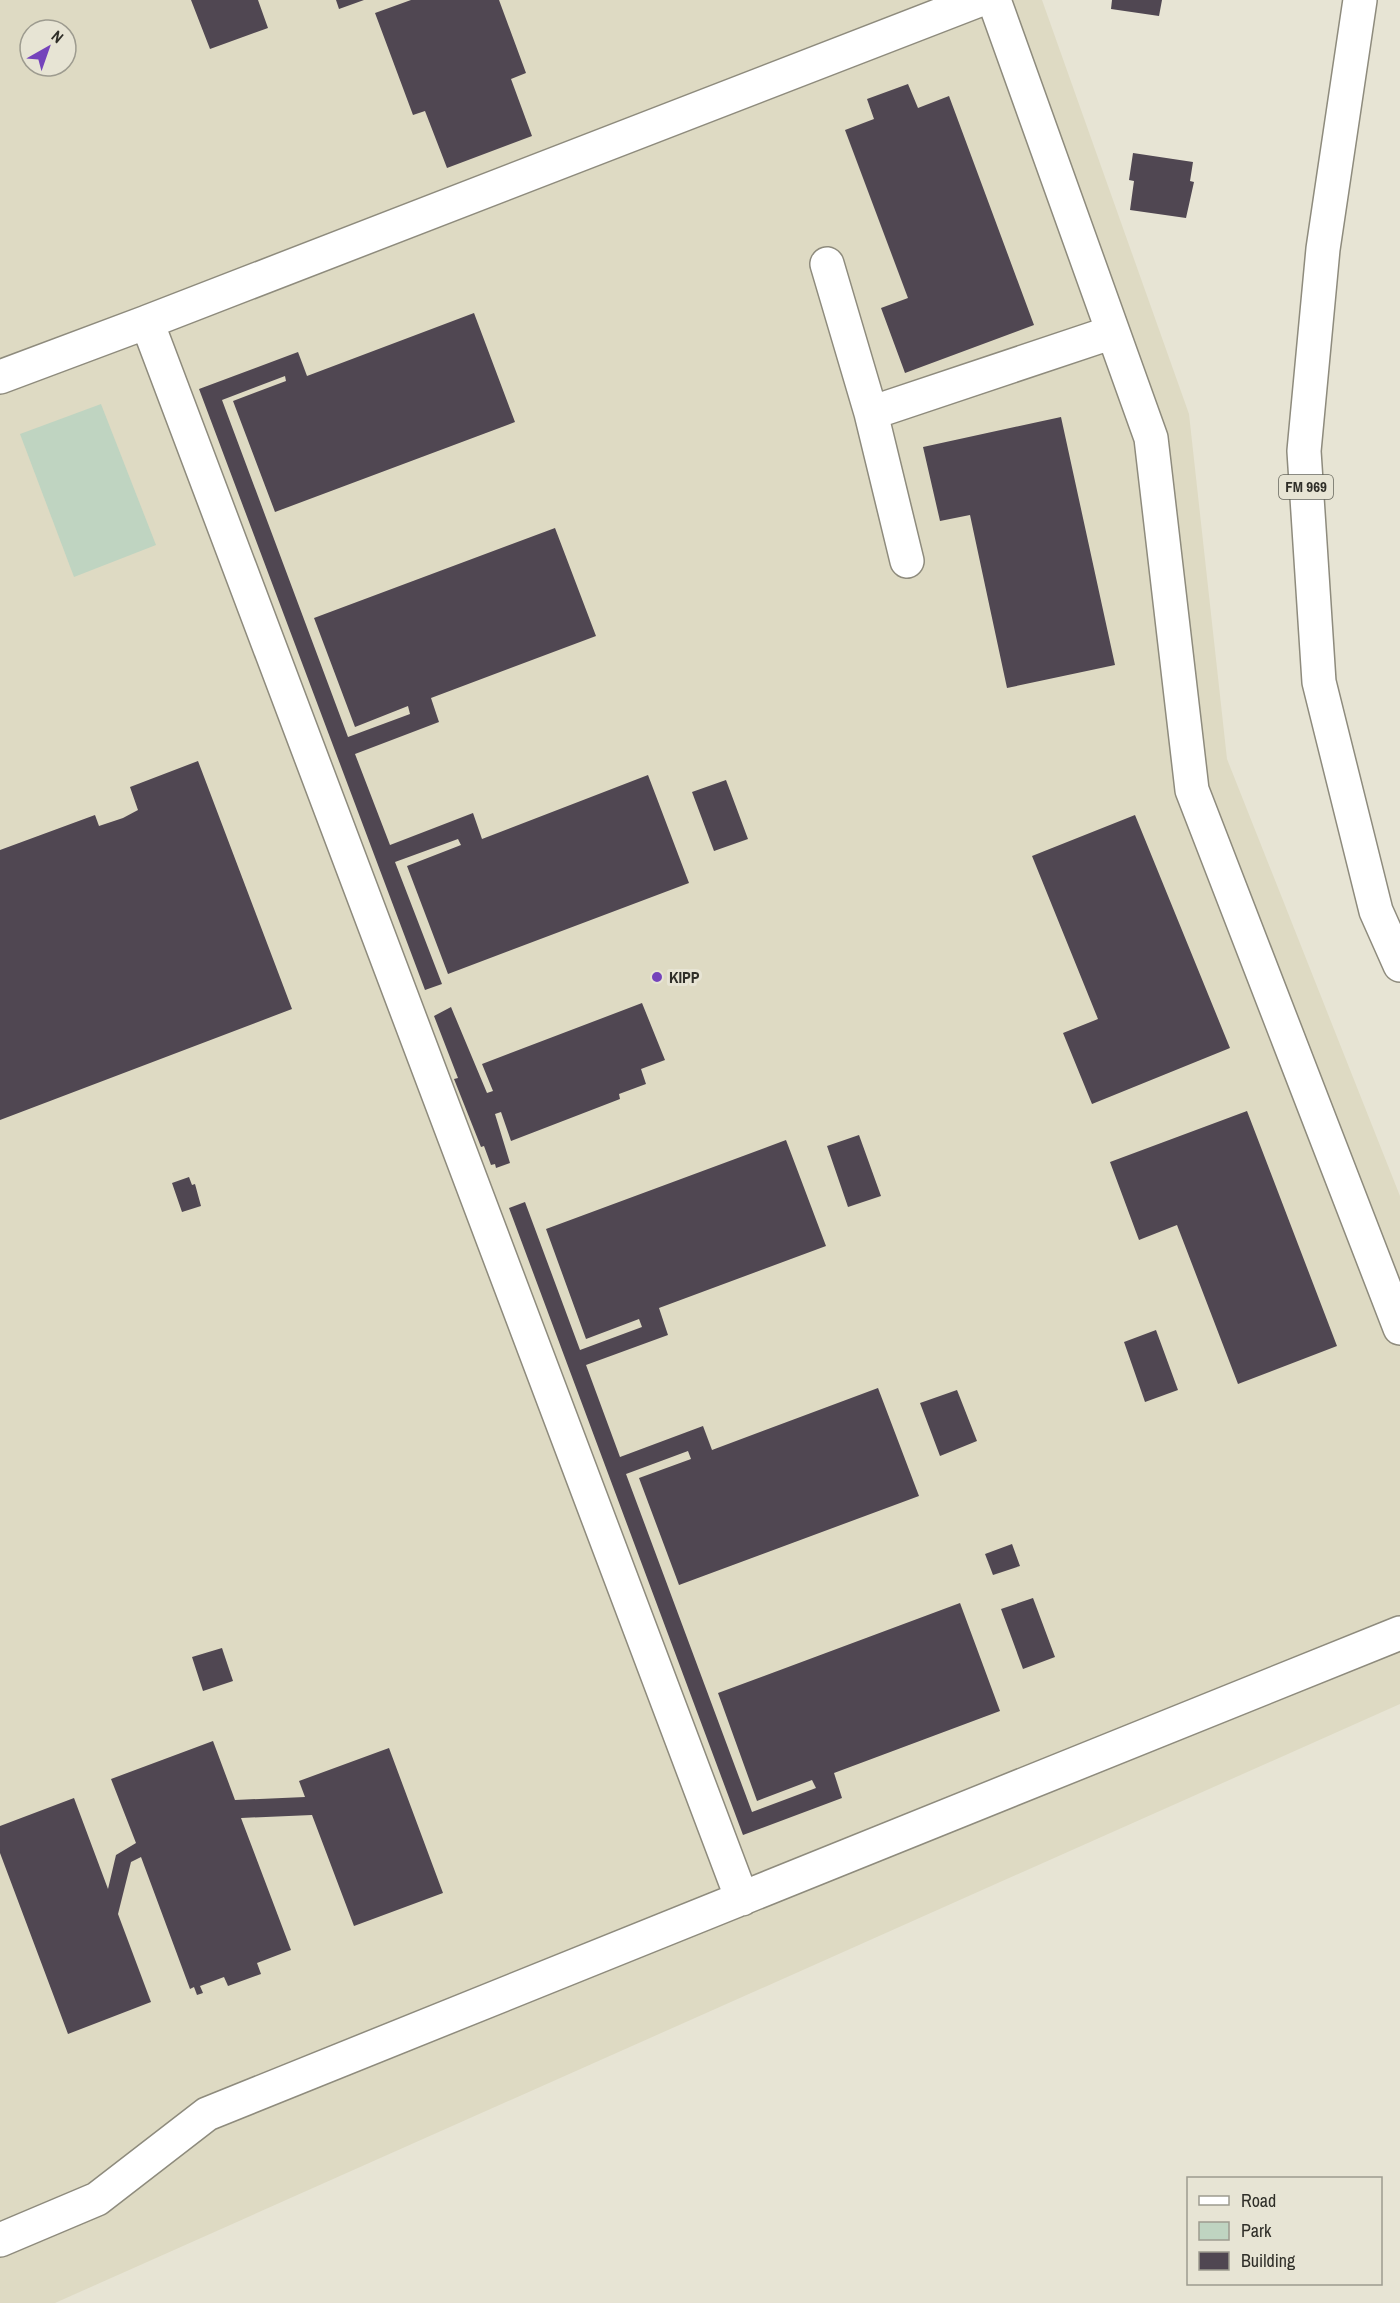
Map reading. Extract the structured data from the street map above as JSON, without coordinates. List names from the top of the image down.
{
  "streets": {
    "street": ["FM 969"]
  },
  "places": ["KIPP"],
  "legend": ["Road", "Park", "Building"],
  "north": "top right"
}
